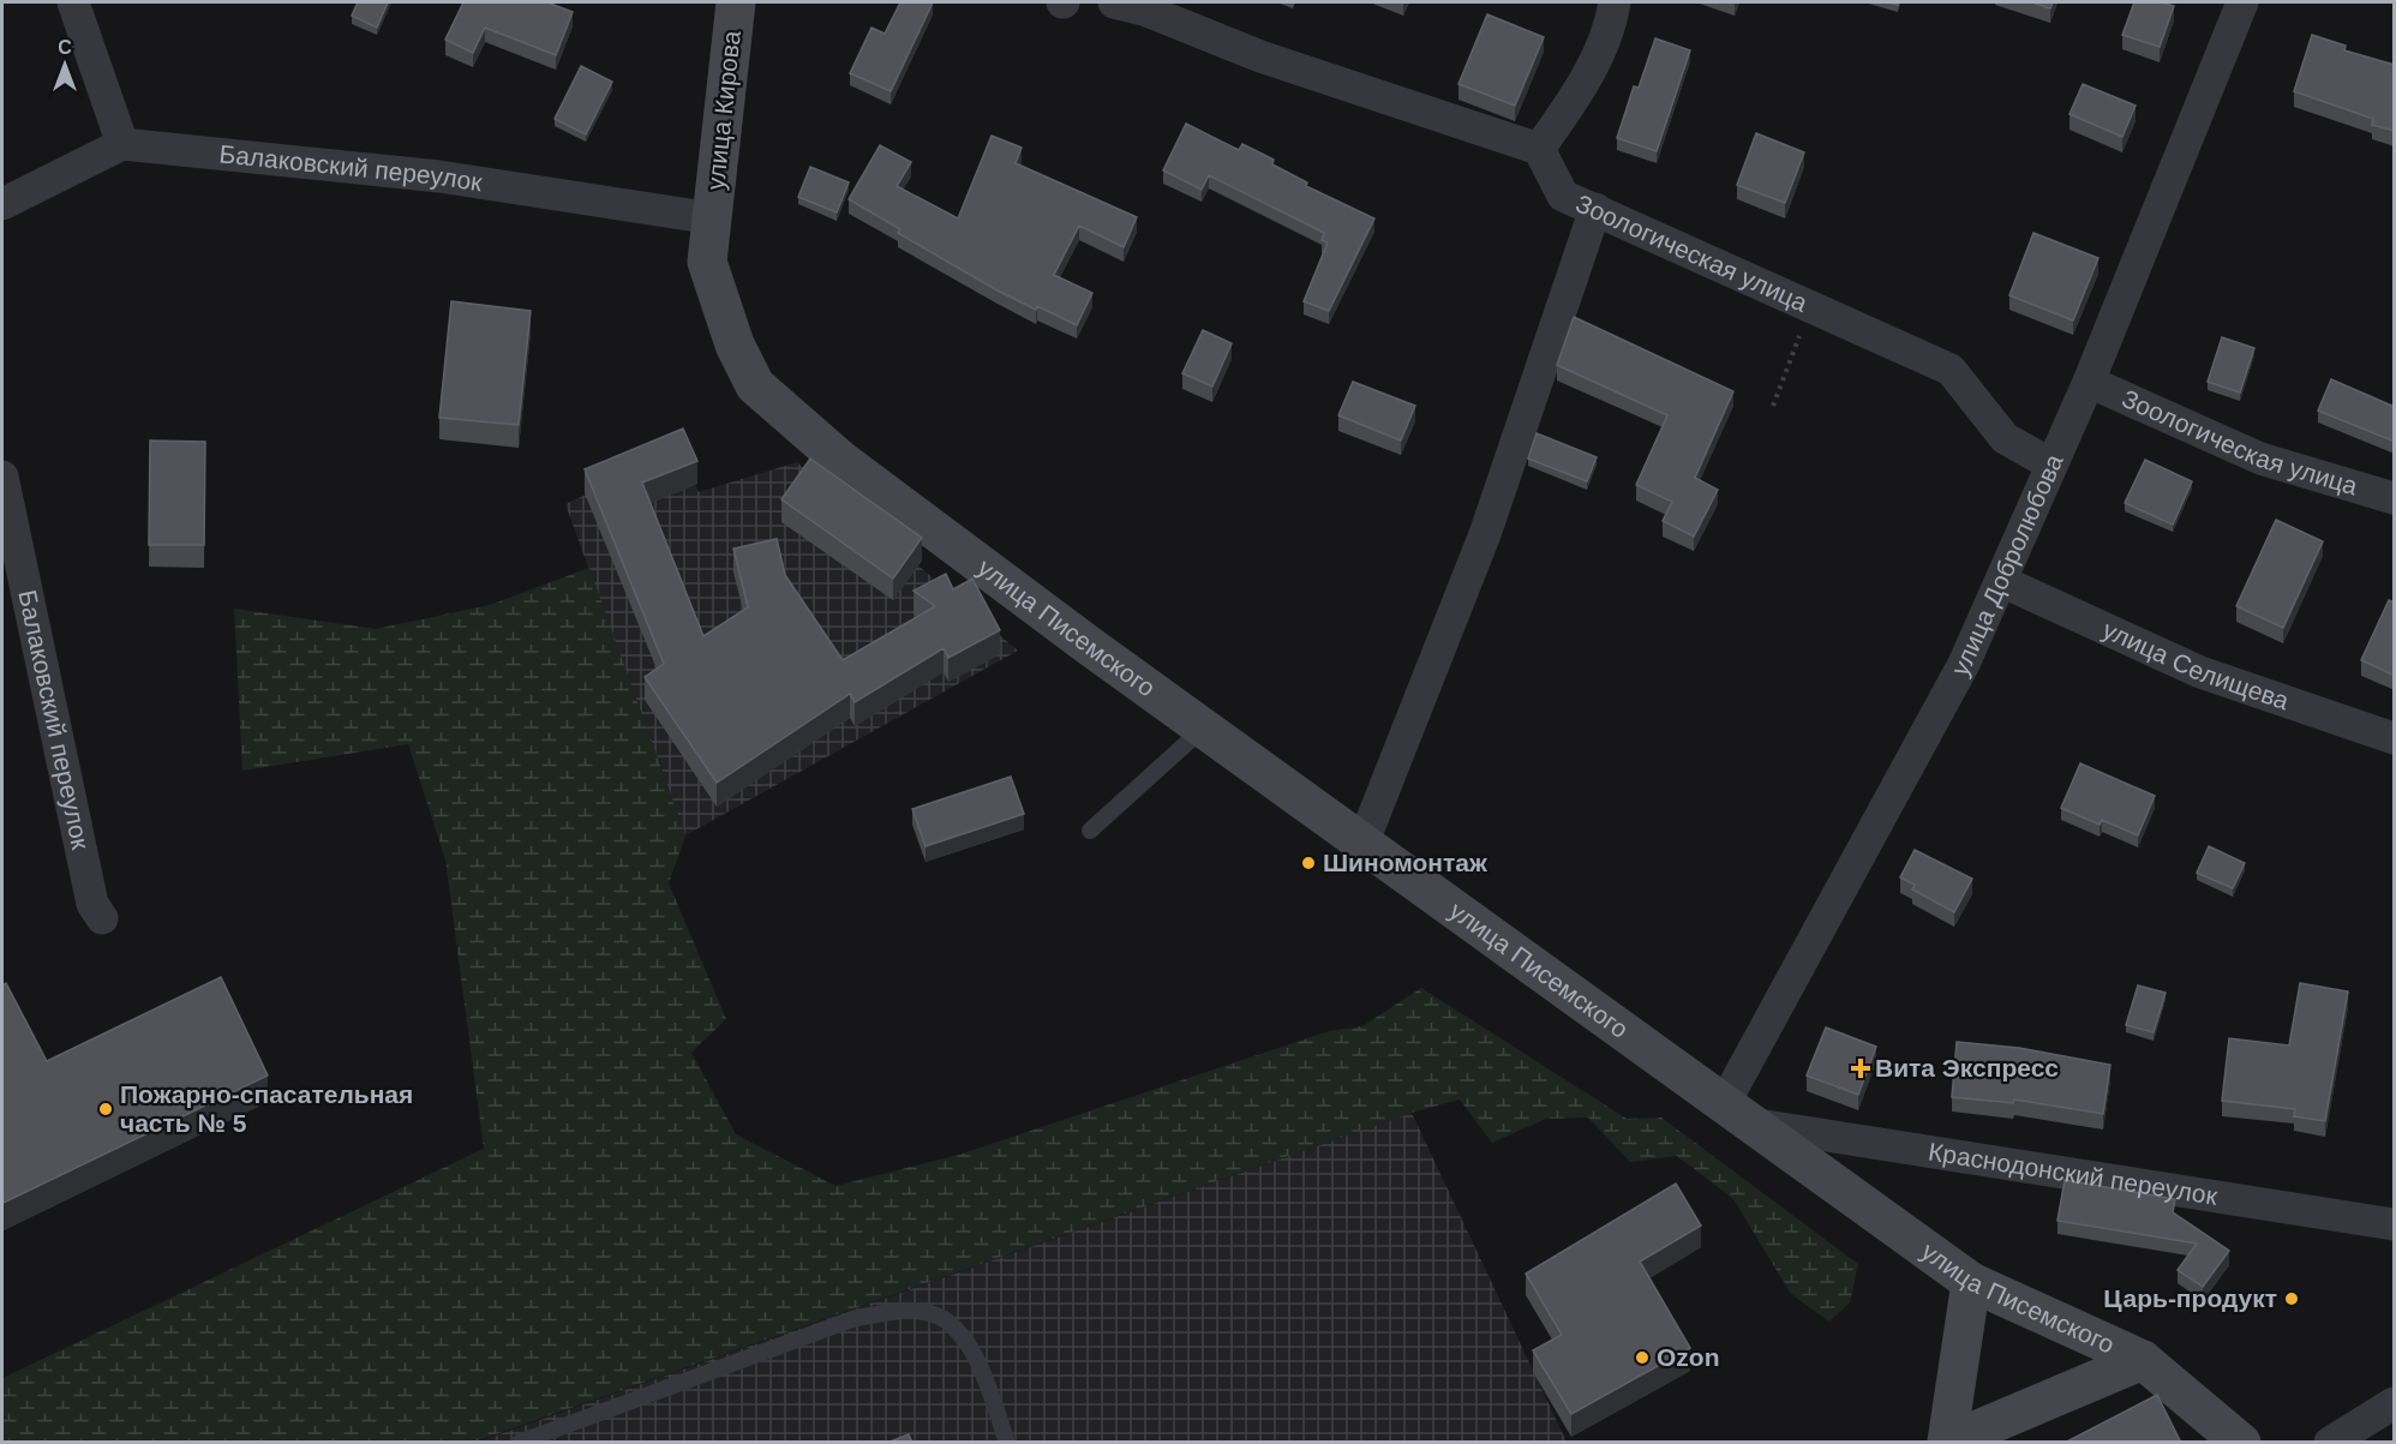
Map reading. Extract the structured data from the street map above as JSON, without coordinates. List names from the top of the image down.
{
  "streets": {
    "main road": ["улица Кирова", "улица Писемского"],
    "street": [
      "Балаковский переулок",
      "Зоологическая улица",
      "улица Добролюбова",
      "улица Селищева",
      "Краснодонский переулок"
    ]
  },
  "crossings": [
    ["улица Кирова", "Балаковский переулок"],
    ["улица Кирова", "улица Писемского"],
    ["Балаковский переулок", "улица Писемского"],
    ["Зоологическая улица", "улица Добролюбова"],
    ["улица Добролюбова", "улица Писемского"],
    ["улица Добролюбова", "улица Селищева"],
    ["улица Добролюбова", "Краснодонский переулок"],
    ["улица Писемского", "Краснодонский переулок"]
  ],
  "places": {
    "other": [
      "Шиномонтаж",
      "Пожарно-спасательная часть № 5",
      "Царь-продукт",
      "Ozon"
    ],
    "health": ["Вита Экспресс"]
  },
  "north": "top"
}
